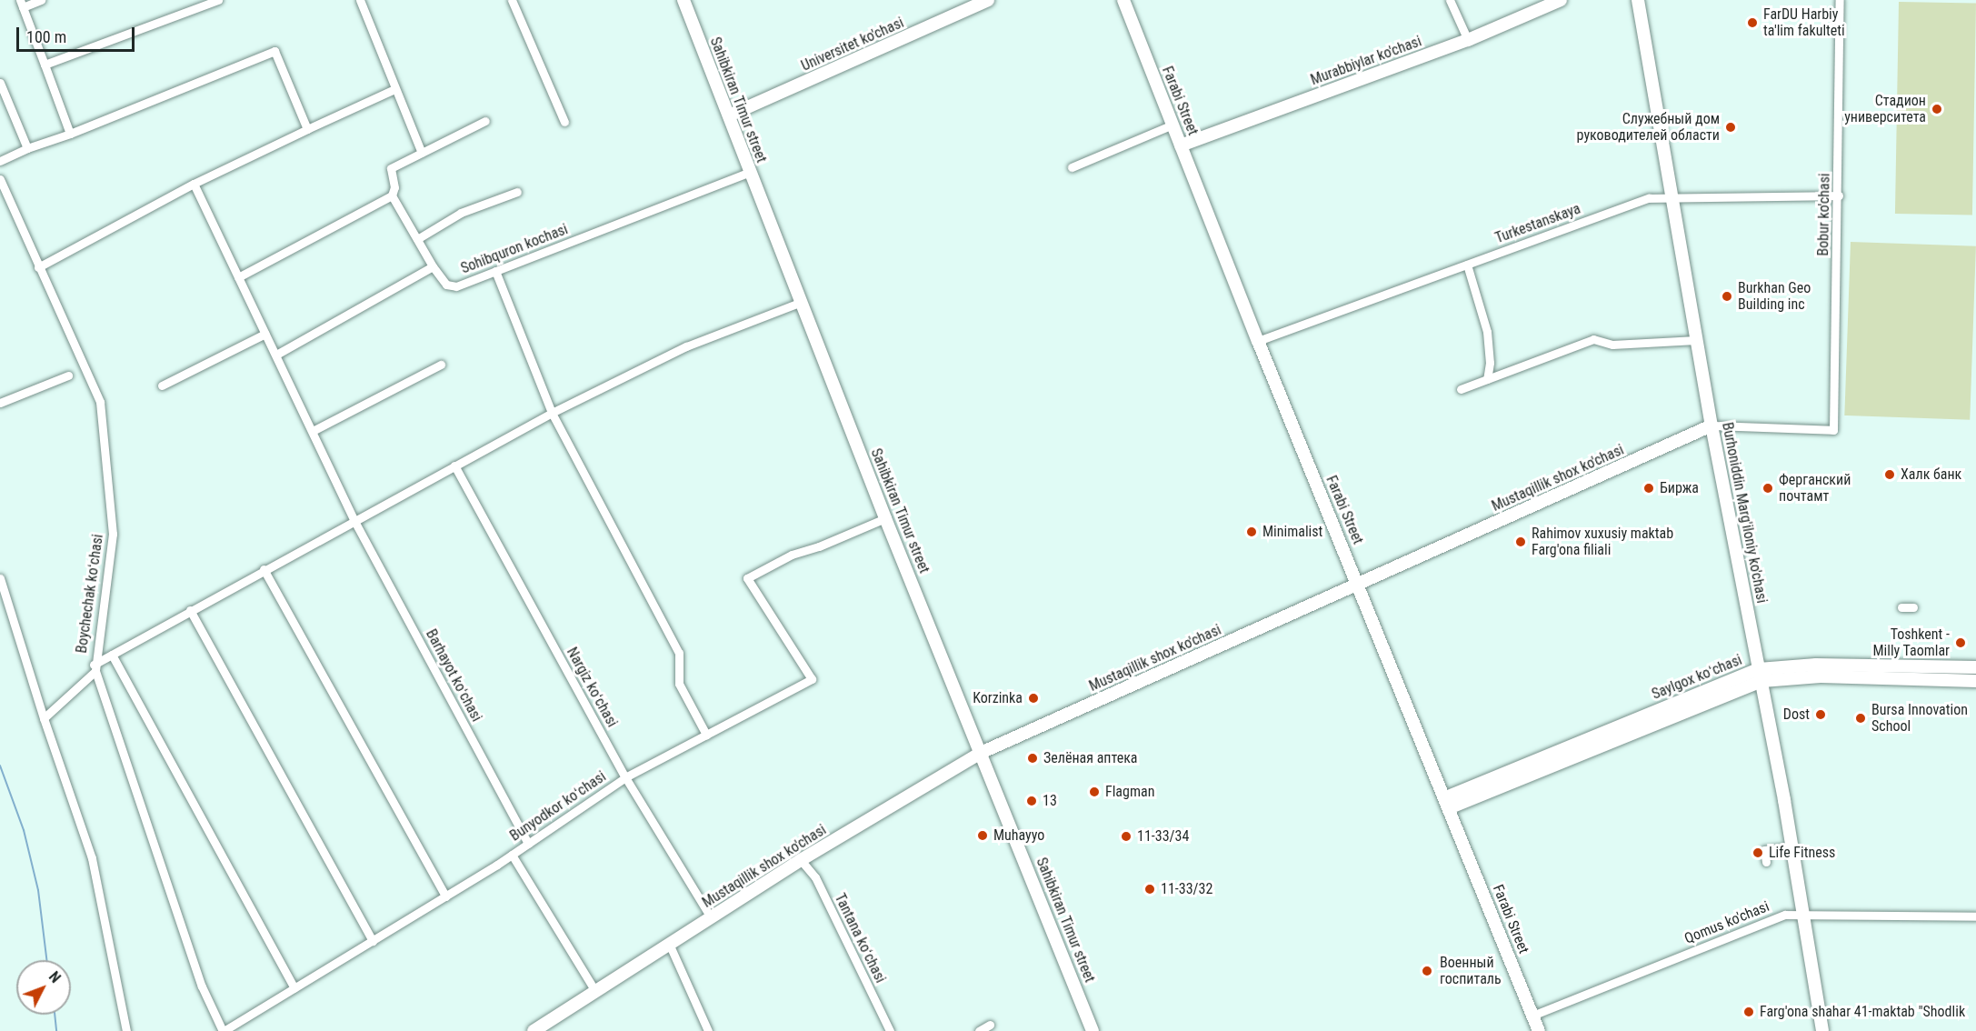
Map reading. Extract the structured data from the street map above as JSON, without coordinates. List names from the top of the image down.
{
  "streets": {
    "main road": [
      "Universitet ko'chasi",
      "Murabbiylar ko'chasi",
      "Sahibkiran Timur street",
      "Farabi Street",
      "Mustaqillik shox ko'chasi",
      "Burhoniddin Marg'iloniy ko'chasi",
      "Saylgox koʻchasi"
    ],
    "street": [
      "Bobur ko'chasi",
      "Turkestanskaya",
      "Sohibquron kochasi",
      "Boychechak koʻchasi",
      "Barhayot koʻchasi",
      "Nargiz koʻchasi",
      "Bunyodkor koʻchasi",
      "Qomus ko'chasi",
      "Tantana koʻchasi"
    ]
  },
  "crossings": [
    ["Universitet ko'chasi", "Sahibkiran Timur street"],
    ["Murabbiylar ko'chasi", "Farabi Street"],
    ["Sahibkiran Timur street", "Sohibquron kochasi"],
    ["Sahibkiran Timur street", "Mustaqillik shox ko'chasi"],
    ["Sahibkiran Timur street", "Bunyodkor koʻchasi"],
    ["Farabi Street", "Turkestanskaya"],
    ["Farabi Street", "Mustaqillik shox ko'chasi"],
    ["Farabi Street", "Saylgox koʻchasi"],
    ["Farabi Street", "Qomus ko'chasi"],
    ["Bobur ko'chasi", "Turkestanskaya"],
    ["Bobur ko'chasi", "Mustaqillik shox ko'chasi"],
    ["Turkestanskaya", "Burhoniddin Marg'iloniy ko'chasi"],
    ["Mustaqillik shox ko'chasi", "Burhoniddin Marg'iloniy ko'chasi"],
    ["Mustaqillik shox ko'chasi", "Nargiz koʻchasi"],
    ["Mustaqillik shox ko'chasi", "Tantana koʻchasi"],
    ["Burhoniddin Marg'iloniy ko'chasi", "Saylgox koʻchasi"],
    ["Burhoniddin Marg'iloniy ko'chasi", "Qomus ko'chasi"],
    ["Barhayot koʻchasi", "Bunyodkor koʻchasi"],
    ["Nargiz koʻchasi", "Bunyodkor koʻchasi"]
  ],
  "places": [
    "FarDU Harbiy ta'lim fakulteti",
    "Стадион университета",
    "Служебный дом руководителей области",
    "Burkhan Geo Building inc",
    "Халк банк",
    "Биржа",
    "Ферганский почтамт",
    "Minimalist",
    "Rahimov xuxusiy maktab Farg'ona filiali",
    "Toshkent - Milly Taomlar",
    "Korzinka",
    "Dost",
    "Bursa Innovation School",
    "Зелёная аптека",
    "Flagman",
    "13",
    "Muhayyo",
    "11-33/34",
    "Life Fitness",
    "11-33/32",
    "Военный госпиталь",
    "Farg'ona shahar 41-maktab \"Shodlik"
  ],
  "scale_bar": "100 m",
  "north": "top right"
}
